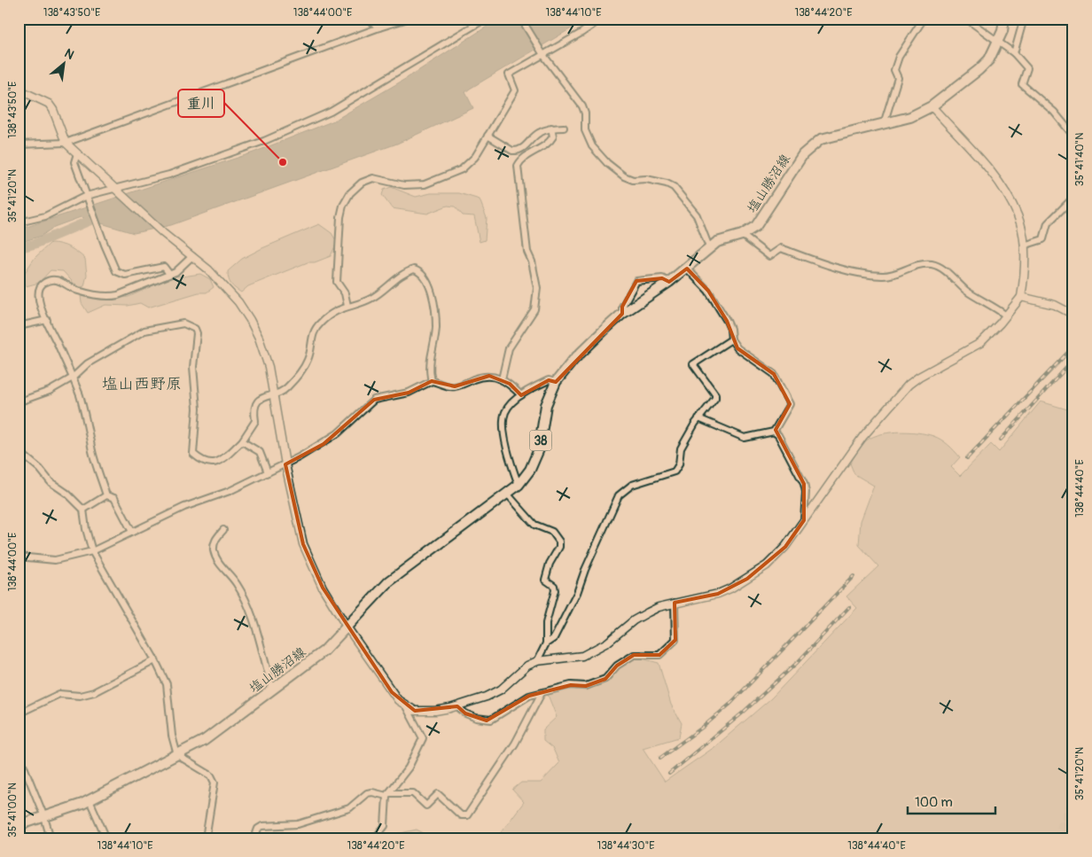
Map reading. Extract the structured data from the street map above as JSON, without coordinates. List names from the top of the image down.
{
  "streets": {
    "main road": ["塩山勝沼線", "38"]
  },
  "districts": ["塩山西野原"],
  "places": ["重川"],
  "scale_bar": "100 m",
  "north": "top right",
  "coordinates": [
    "138°43'50\"E",
    "138°44'00\"E",
    "138°44'10\"E",
    "138°44'20\"E",
    "35°41'40\"N",
    "35°41'20\"N",
    "138°44'40\"E",
    "35°41'00\"N",
    "138°44'30\"E"
  ]
}
